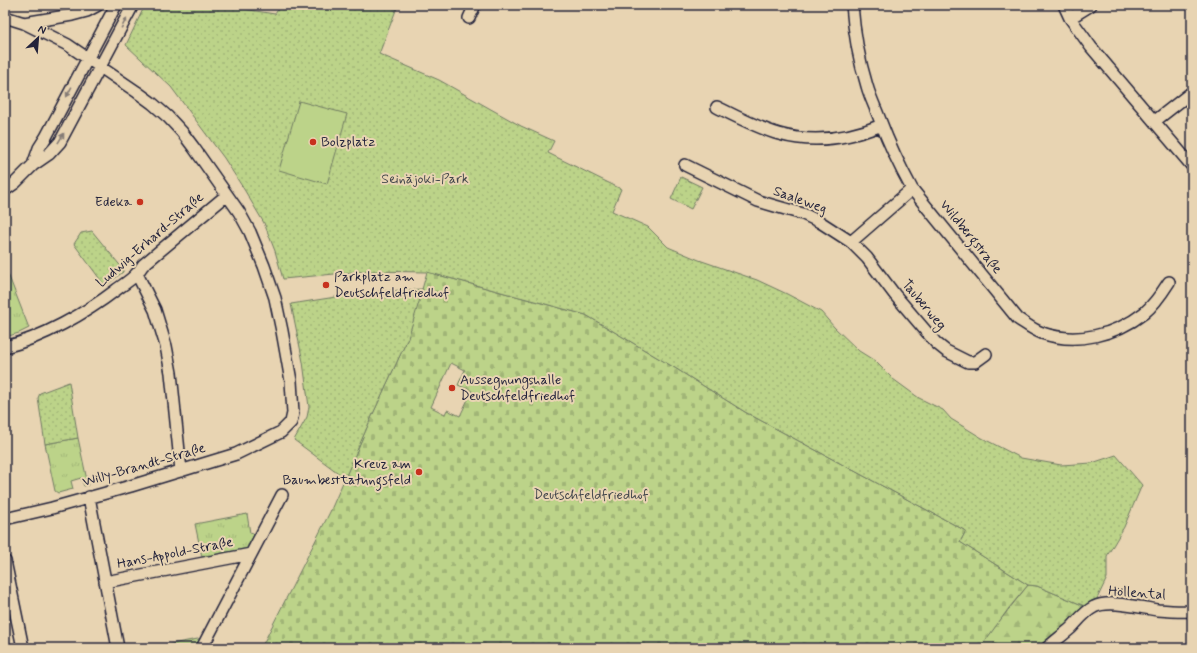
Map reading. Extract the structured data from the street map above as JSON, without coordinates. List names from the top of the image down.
{
  "streets": {
    "street": [
      "Saaleweg",
      "Wildbergstraße",
      "Ludwig-Erhard-Straße",
      "Tauberweg",
      "Willy-Brandt-Straße",
      "Hans-Appold-Straße",
      "Höllental"
    ]
  },
  "crossings": [
    ["Saaleweg", "Tauberweg"],
    ["Ludwig-Erhard-Straße", "Willy-Brandt-Straße"],
    ["Willy-Brandt-Straße", "Hans-Appold-Straße"]
  ],
  "parks": ["Seinäjoki-Park", "Deutschfeldfriedhof"],
  "places": [
    "Bolzplatz",
    "Edeka",
    "Parkplatz am Deutschfeldfriedhof",
    "Aussegnungshalle Deutschfeldfriedhof",
    "Kreuz am Baumbesttatungsfeld"
  ],
  "north": "top right"
}
